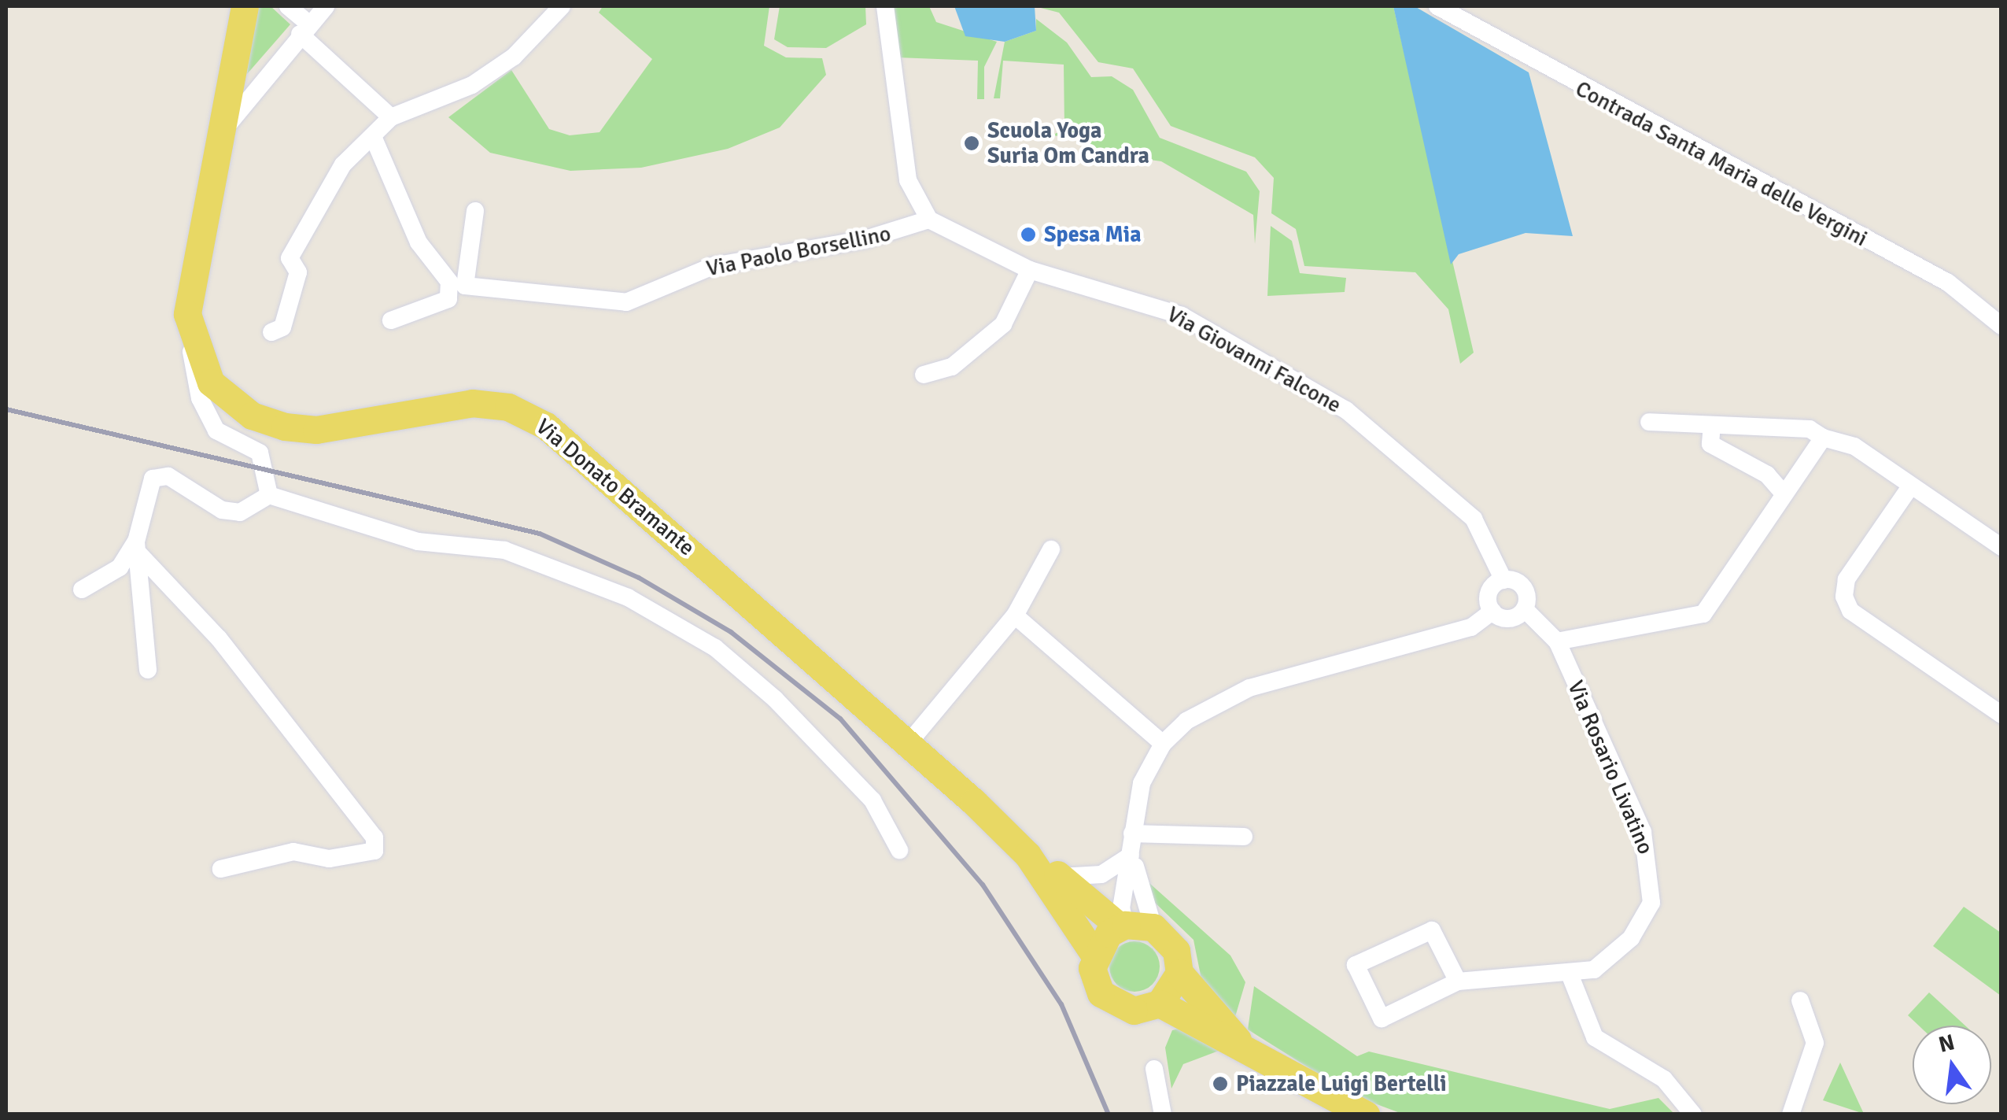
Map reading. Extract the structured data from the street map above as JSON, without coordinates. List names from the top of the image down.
{
  "streets": {
    "main road": ["Via Donato Bramante"],
    "street": [
      "Contrada Santa Maria delle Vergini",
      "Via Paolo Borsellino",
      "Via Giovanni Falcone",
      "Via Rosario Livatino"
    ]
  },
  "crossings": [
    ["Via Paolo Borsellino", "Via Giovanni Falcone"],
    ["Via Giovanni Falcone", "Via Rosario Livatino"]
  ],
  "places": ["Scuola Yoga Suria Om Candra", "Spesa Mia", "Piazzale Luigi Bertelli"],
  "north": "top"
}
